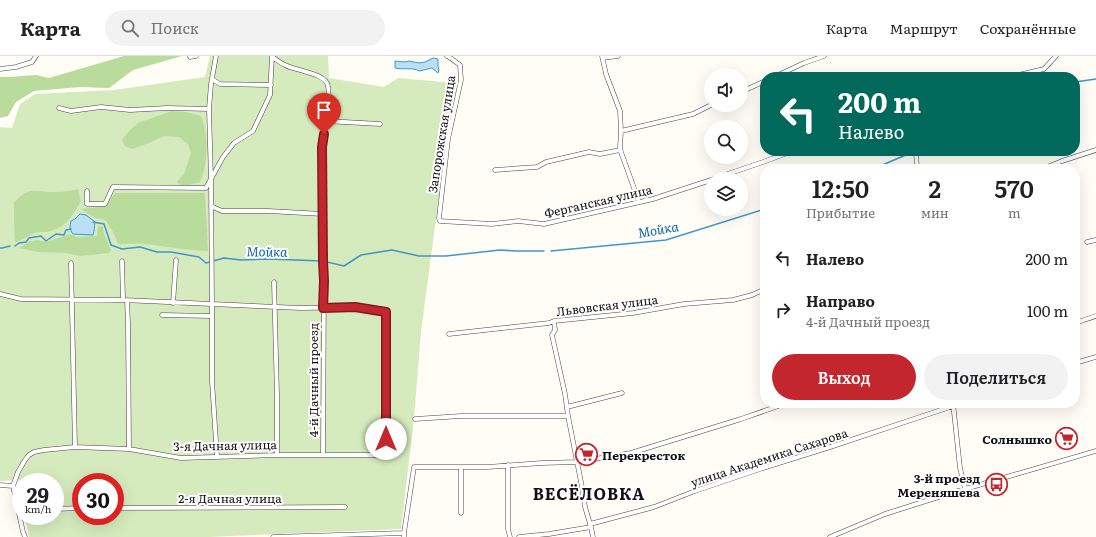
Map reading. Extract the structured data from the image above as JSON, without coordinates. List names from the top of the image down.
{
  "streets": {
    "street": [
      "Запорожская улица",
      "Ферганская улица",
      "Львовская улица",
      "4-й Дачный проезд",
      "3-я Дачная улица",
      "улица Академика Сахарова",
      "2-я Дачная улица"
    ]
  },
  "crossings": [
    ["Запорожская улица", "Ферганская улица"],
    ["4-й Дачный проезд", "3-я Дачная улица"]
  ],
  "districts": ["ВЕСЁЛОВКА"],
  "water": ["Мойка"],
  "places": {
    "supermarket": ["Солнышко", "Перекресток"],
    "bus stop": ["3-й проезд Мереняшева"]
  },
  "page": {
    "header": "Карта",
    "search": "Поиск",
    "nav": ["Карта", "Маршрут", "Сохранённые"],
    "turn": ["200 m", "Налево"],
    "eta": [
      "12:50",
      "Прибытие",
      "2",
      "мин",
      "570",
      "m"
    ],
    "list": [
      {
        "name": "Налево",
        "value": "200 m"
      },
      {
        "name": "Направо",
        "note": "4-й Дачный проезд",
        "value": "100 m"
      }
    ],
    "buttons": ["Выход", "Поделиться"],
    "speed": "29 km/h",
    "limit": "30"
  }
}
